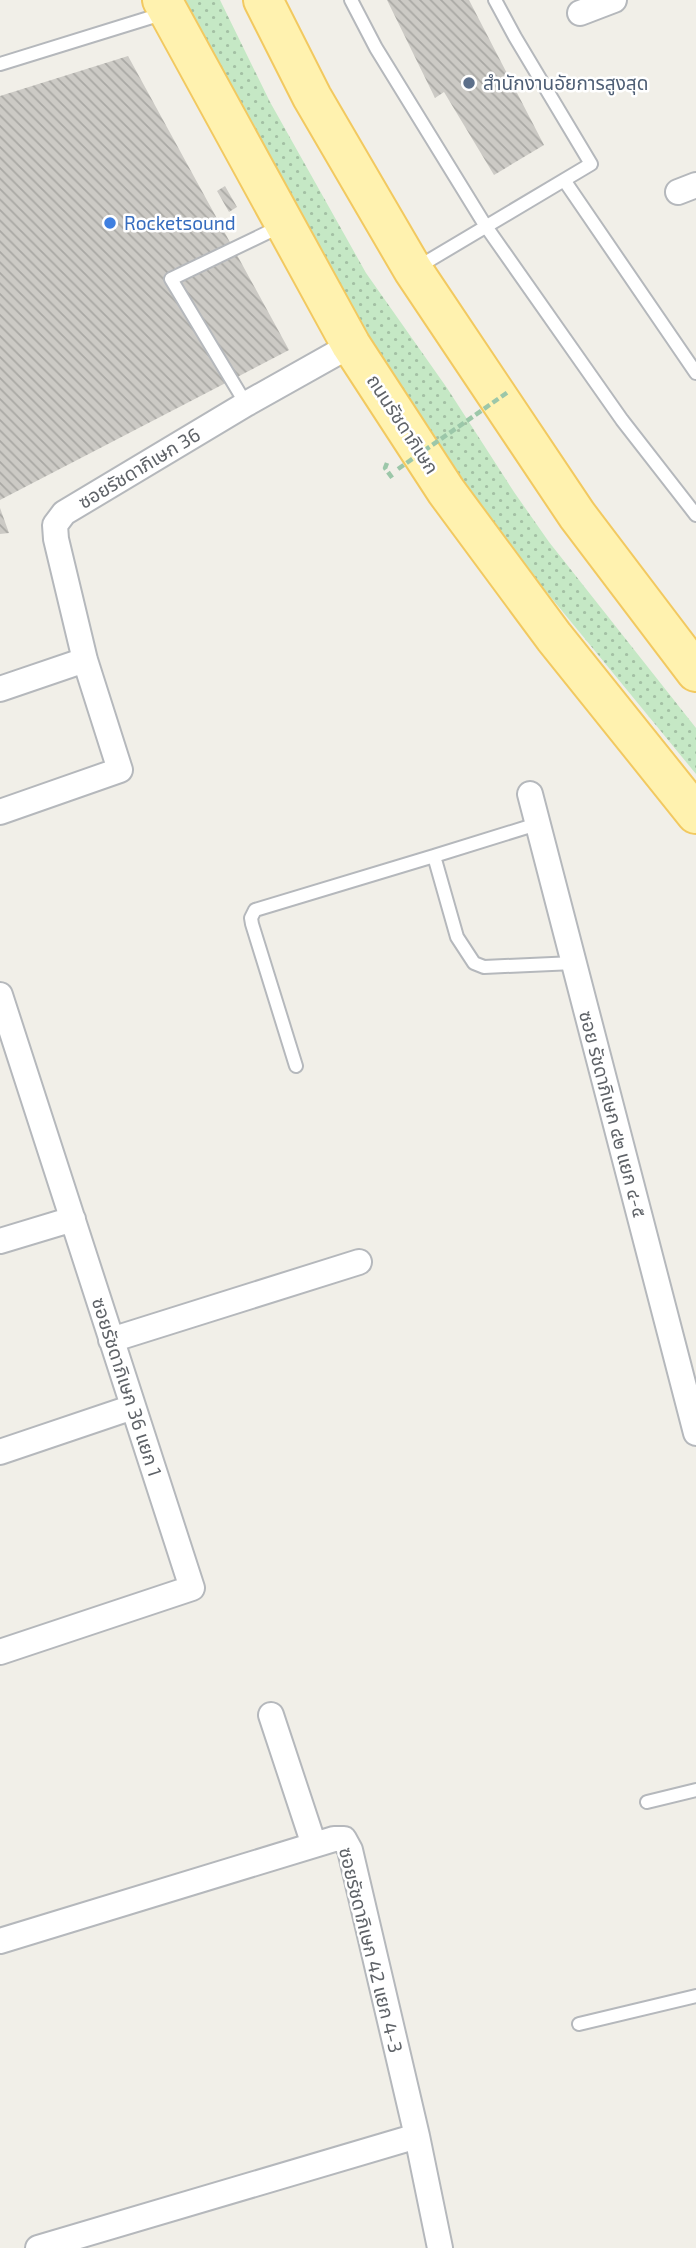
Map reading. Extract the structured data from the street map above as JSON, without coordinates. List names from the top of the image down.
{
  "streets": {
    "main road": ["ถนนรัชดาภิเษก"],
    "street": [
      "ซอยรัชดาภิเษก 36",
      "ซอย รัชดาภิเษก ๔๒ แยก ๔-๕",
      "ซอยรัชดาภิเษก 36 แยก 1",
      "ซอยรัชดาภิเษก 42 แยก 4-3"
    ]
  },
  "crossings": [
    ["ถนนรัชดาภิเษก", "ซอยรัชดาภิเษก 36"]
  ],
  "places": ["สำนักงานอัยการสูงสุด", "Rocketsound"]
}
